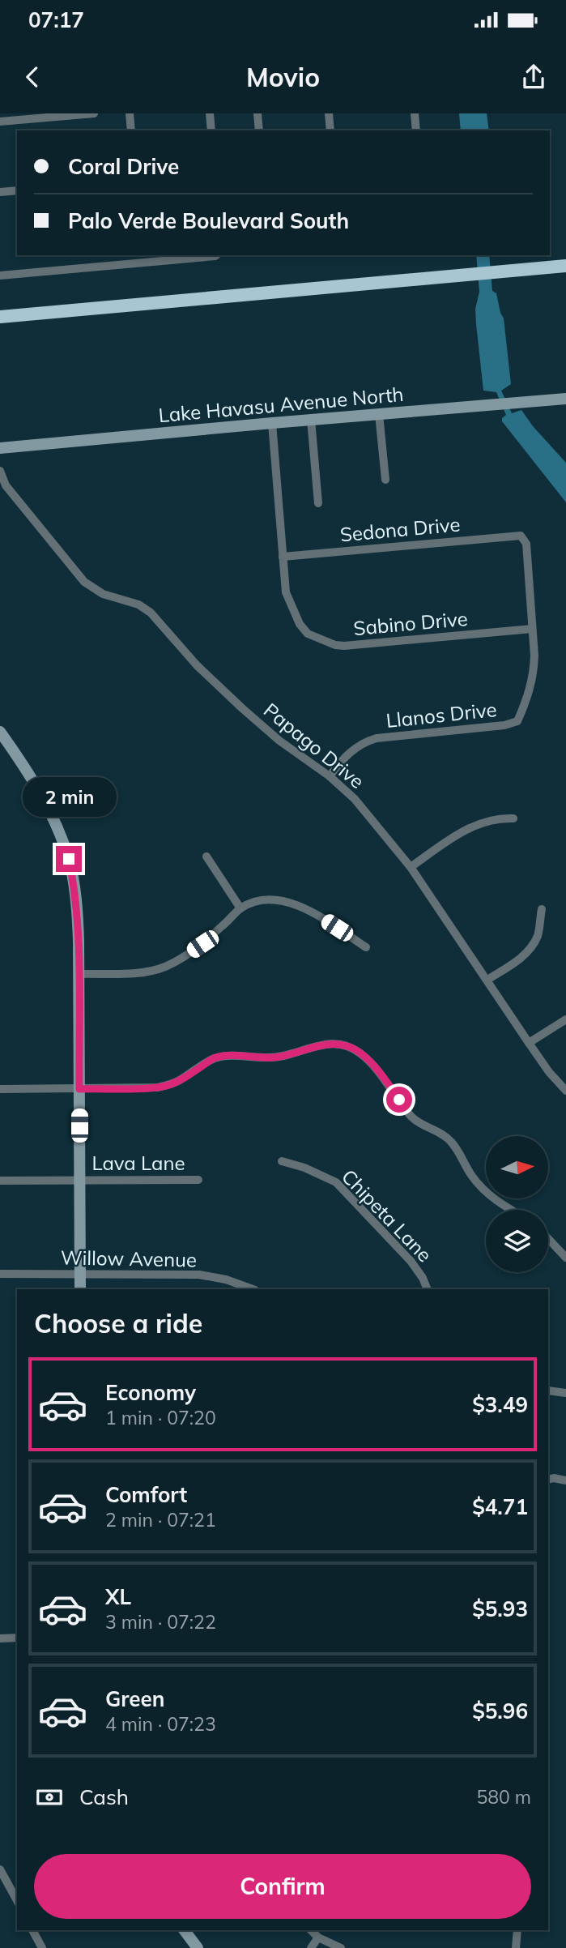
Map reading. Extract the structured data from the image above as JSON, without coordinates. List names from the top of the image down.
{
  "streets": {
    "main road": ["Lake Havasu Avenue North"],
    "street": [
      "Sedona Drive",
      "Sabino Drive",
      "Llanos Drive",
      "Papago Drive",
      "Lava Lane",
      "Chipeta Lane",
      "Willow Avenue"
    ]
  },
  "crossings": [
    ["Lake Havasu Avenue North", "Sabino Drive"],
    ["Sedona Drive", "Sabino Drive"],
    ["Sedona Drive", "Llanos Drive"],
    ["Sabino Drive", "Llanos Drive"],
    ["Llanos Drive", "Papago Drive"]
  ],
  "north": "right",
  "page": {
    "status": "07:17",
    "header": "Movio",
    "banner": ["Coral Drive", "Palo Verde Boulevard South"],
    "bubble": "2 min",
    "heading": "Choose a ride",
    "list": [
      {
        "name": "Economy",
        "note": "1 min · 07:20",
        "value": "$3.49"
      },
      {
        "name": "Comfort",
        "note": "2 min · 07:21",
        "value": "$4.71"
      },
      {
        "name": "XL",
        "note": "3 min · 07:22",
        "value": "$5.93"
      },
      {
        "name": "Green",
        "note": "4 min · 07:23",
        "value": "$5.96"
      }
    ],
    "pay": ["Cash", "580 m"],
    "buttons": "Confirm"
  }
}
